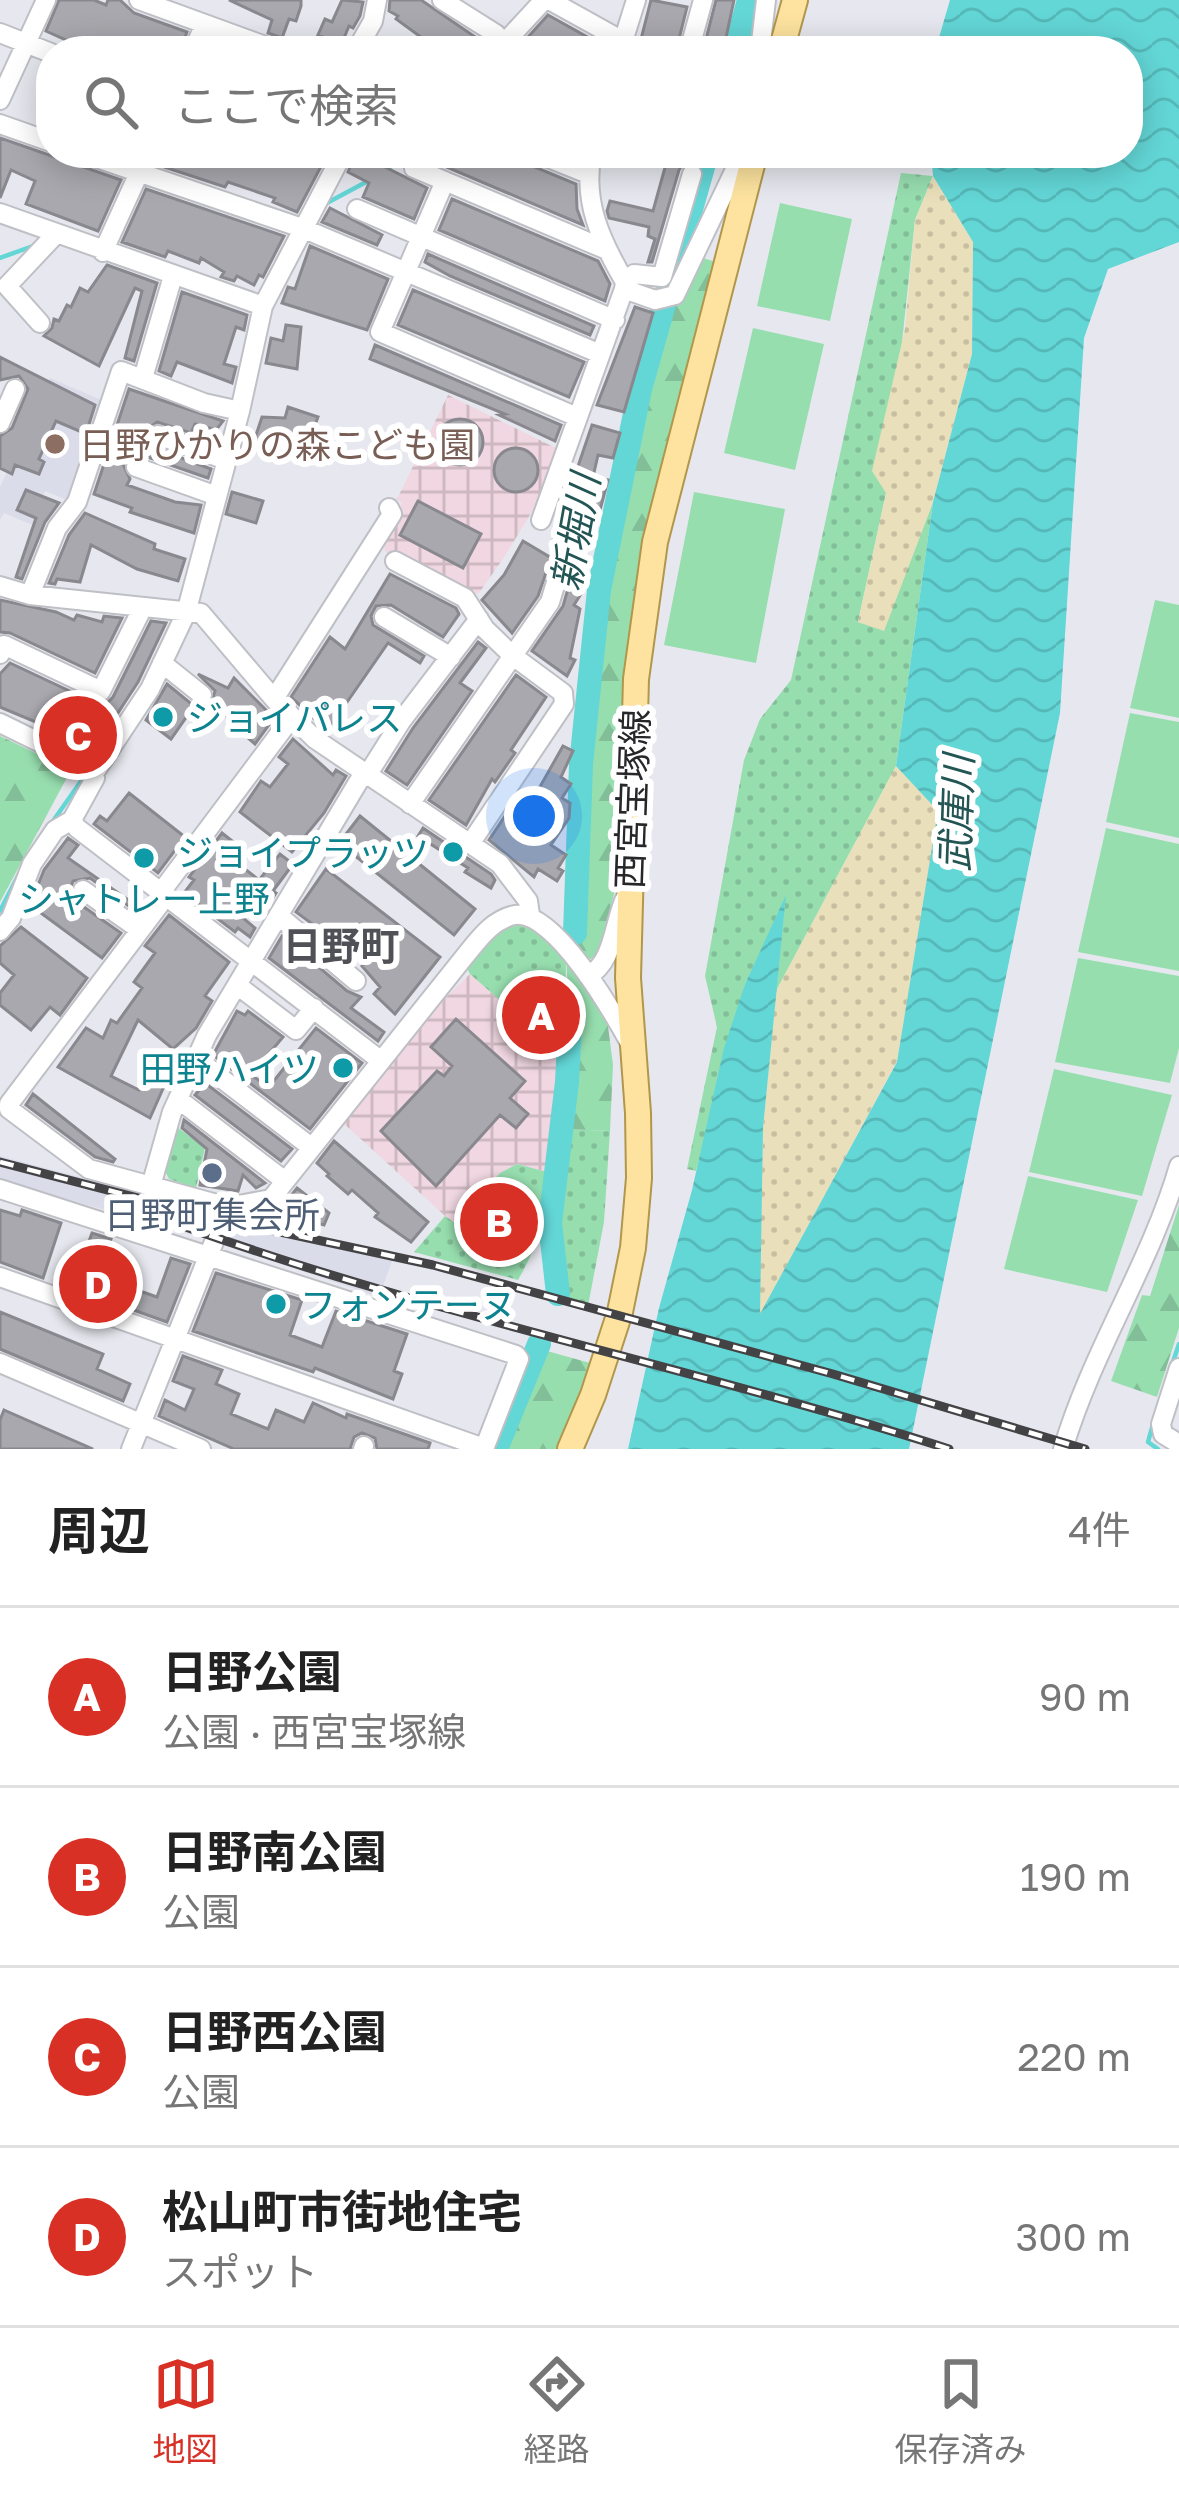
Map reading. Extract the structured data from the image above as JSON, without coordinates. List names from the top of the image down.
{
  "streets": {
    "main road": ["西宮宝塚線"]
  },
  "districts": ["日野町"],
  "water": ["新堀川", "武庫川"],
  "places": [
    "日野ひかりの森こども園",
    "ジョイパレス",
    "ジョイプラッツ",
    "シャトレー上野",
    "田野ハイツ",
    "日野町集会所",
    "フォンテーヌ"
  ],
  "page": {
    "search": "ここで検索",
    "pins": [
      "C",
      "A",
      "B",
      "D"
    ],
    "heading": ["周辺", "4件"],
    "list": [
      {
        "mark": "A",
        "name": "日野公園",
        "note": "公園 · 西宮宝塚線",
        "value": "90 m"
      },
      {
        "mark": "B",
        "name": "日野南公園",
        "note": "公園",
        "value": "190 m"
      },
      {
        "mark": "C",
        "name": "日野西公園",
        "note": "公園",
        "value": "220 m"
      },
      {
        "mark": "D",
        "name": "松山町市街地住宅",
        "note": "スポット",
        "value": "300 m"
      }
    ],
    "nav": ["地図", "経路", "保存済み"]
  }
}
